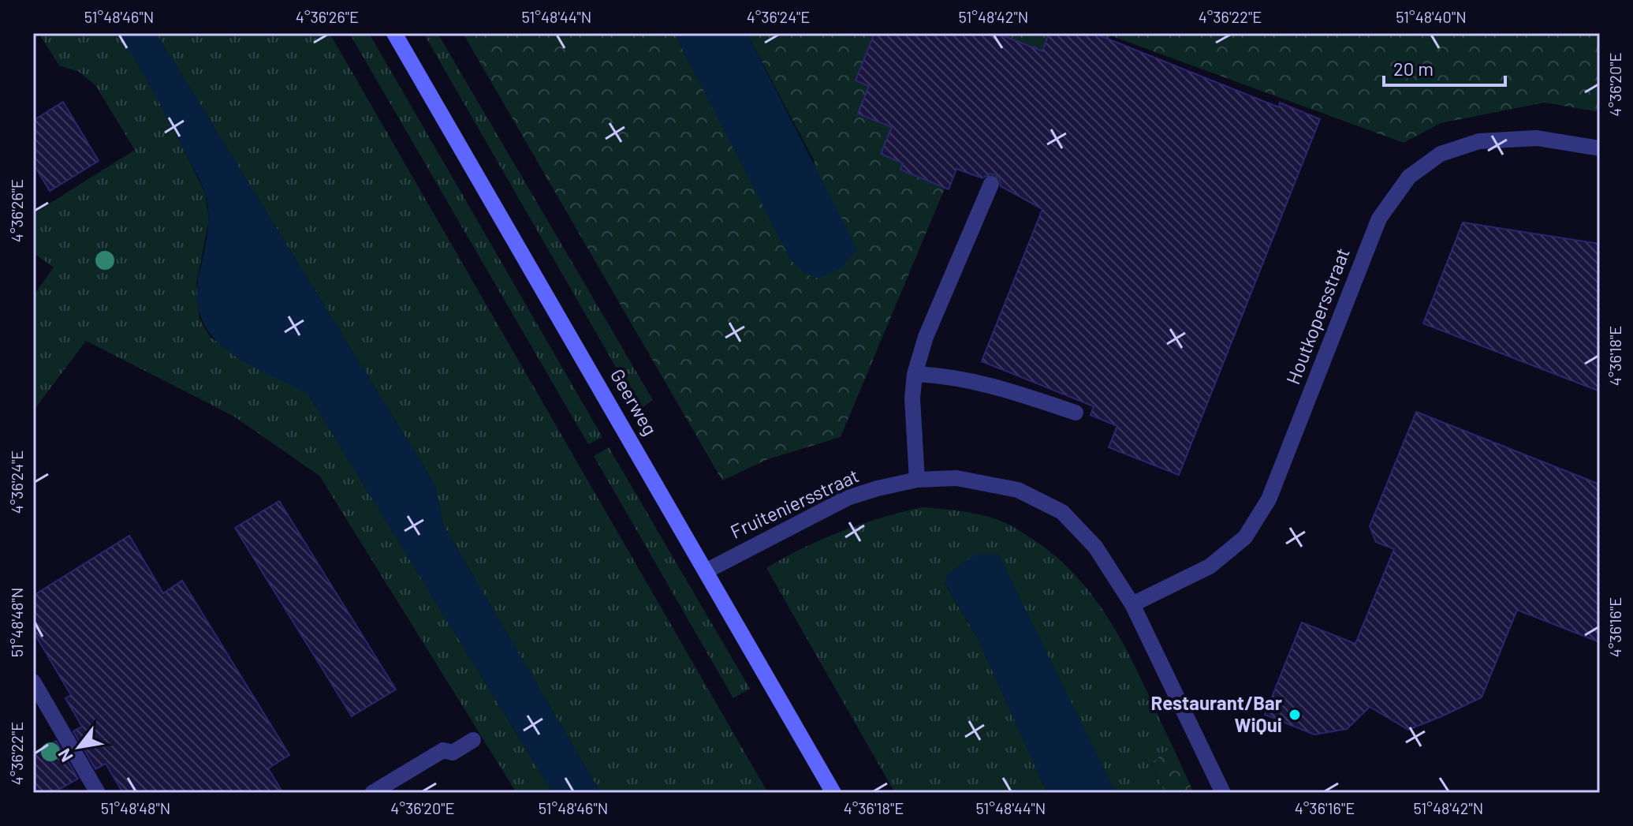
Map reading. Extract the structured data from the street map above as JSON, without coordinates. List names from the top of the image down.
{
  "streets": {
    "main road": ["Geerweg"],
    "street": ["Houtkopersstraat", "Fruiteniersstraat"]
  },
  "crossings": [
    ["Houtkopersstraat", "Fruiteniersstraat"],
    ["Geerweg", "Fruiteniersstraat"]
  ],
  "places": ["Restaurant/Bar WiQui"],
  "scale_bar": "20 m",
  "north": "bottom left",
  "coordinates": [
    "51°48'46\"N",
    "4°36'26\"E",
    "51°48'44\"N",
    "4°36'24\"E",
    "51°48'42\"N",
    "4°36'22\"E",
    "51°48'40\"N",
    "4°36'20\"E",
    "4°36'18\"E",
    "51°48'48\"N",
    "4°36'16\"E"
  ]
}
